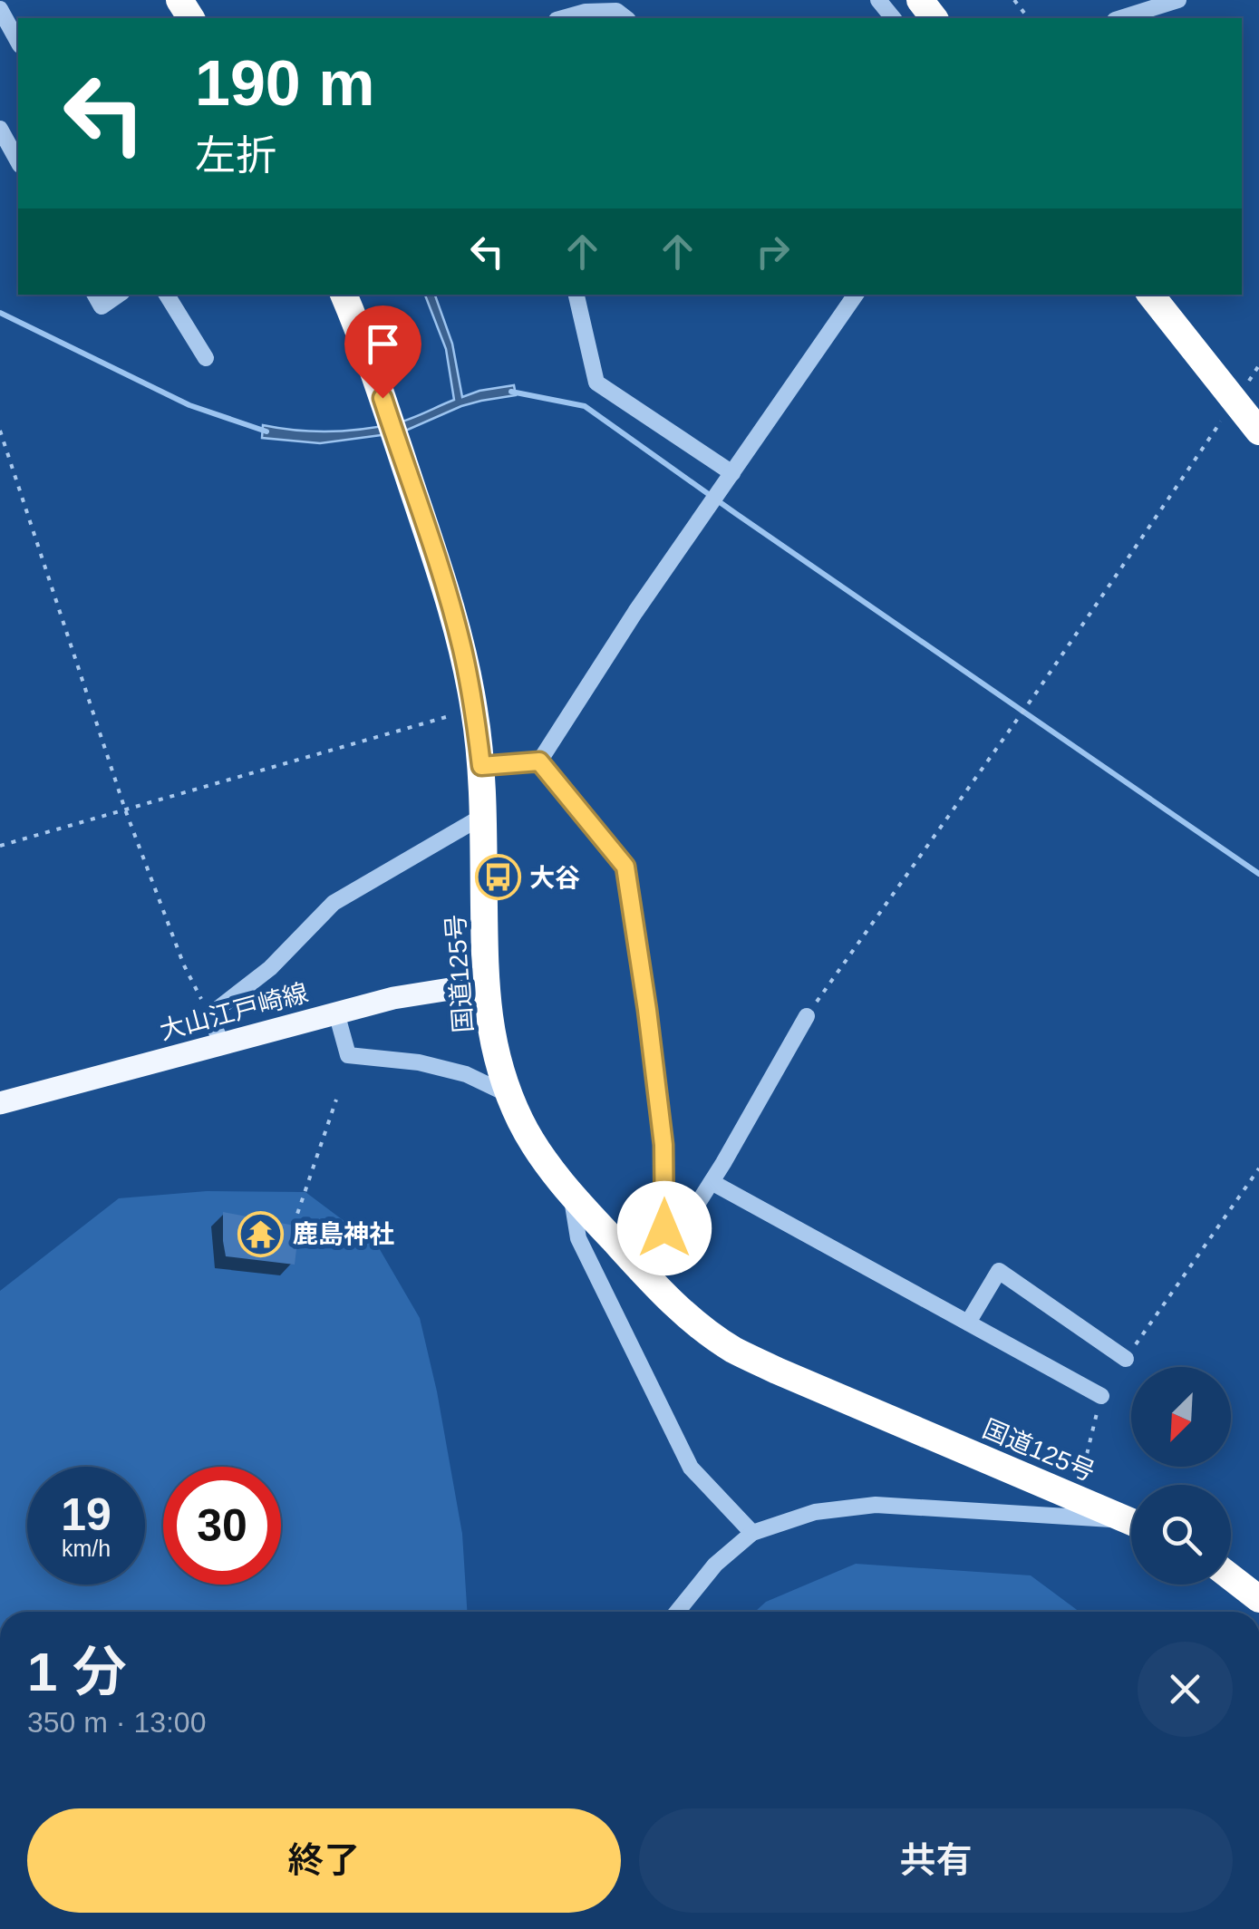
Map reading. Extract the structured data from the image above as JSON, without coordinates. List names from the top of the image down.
{
  "streets": {
    "highway": ["国道125号"],
    "main road": ["大山江戸崎線"]
  },
  "crossings": [
    ["国道125号", "大山江戸崎線"]
  ],
  "places": {
    "bus stop": ["大谷"],
    "temple": ["鹿島神社"]
  },
  "north": "bottom left",
  "page": {
    "turn": ["190 m", "左折"],
    "speed": "19 km/h",
    "limit": "30",
    "heading": ["1 分", "350 m · 13:00"],
    "buttons": ["終了", "共有"]
  }
}
